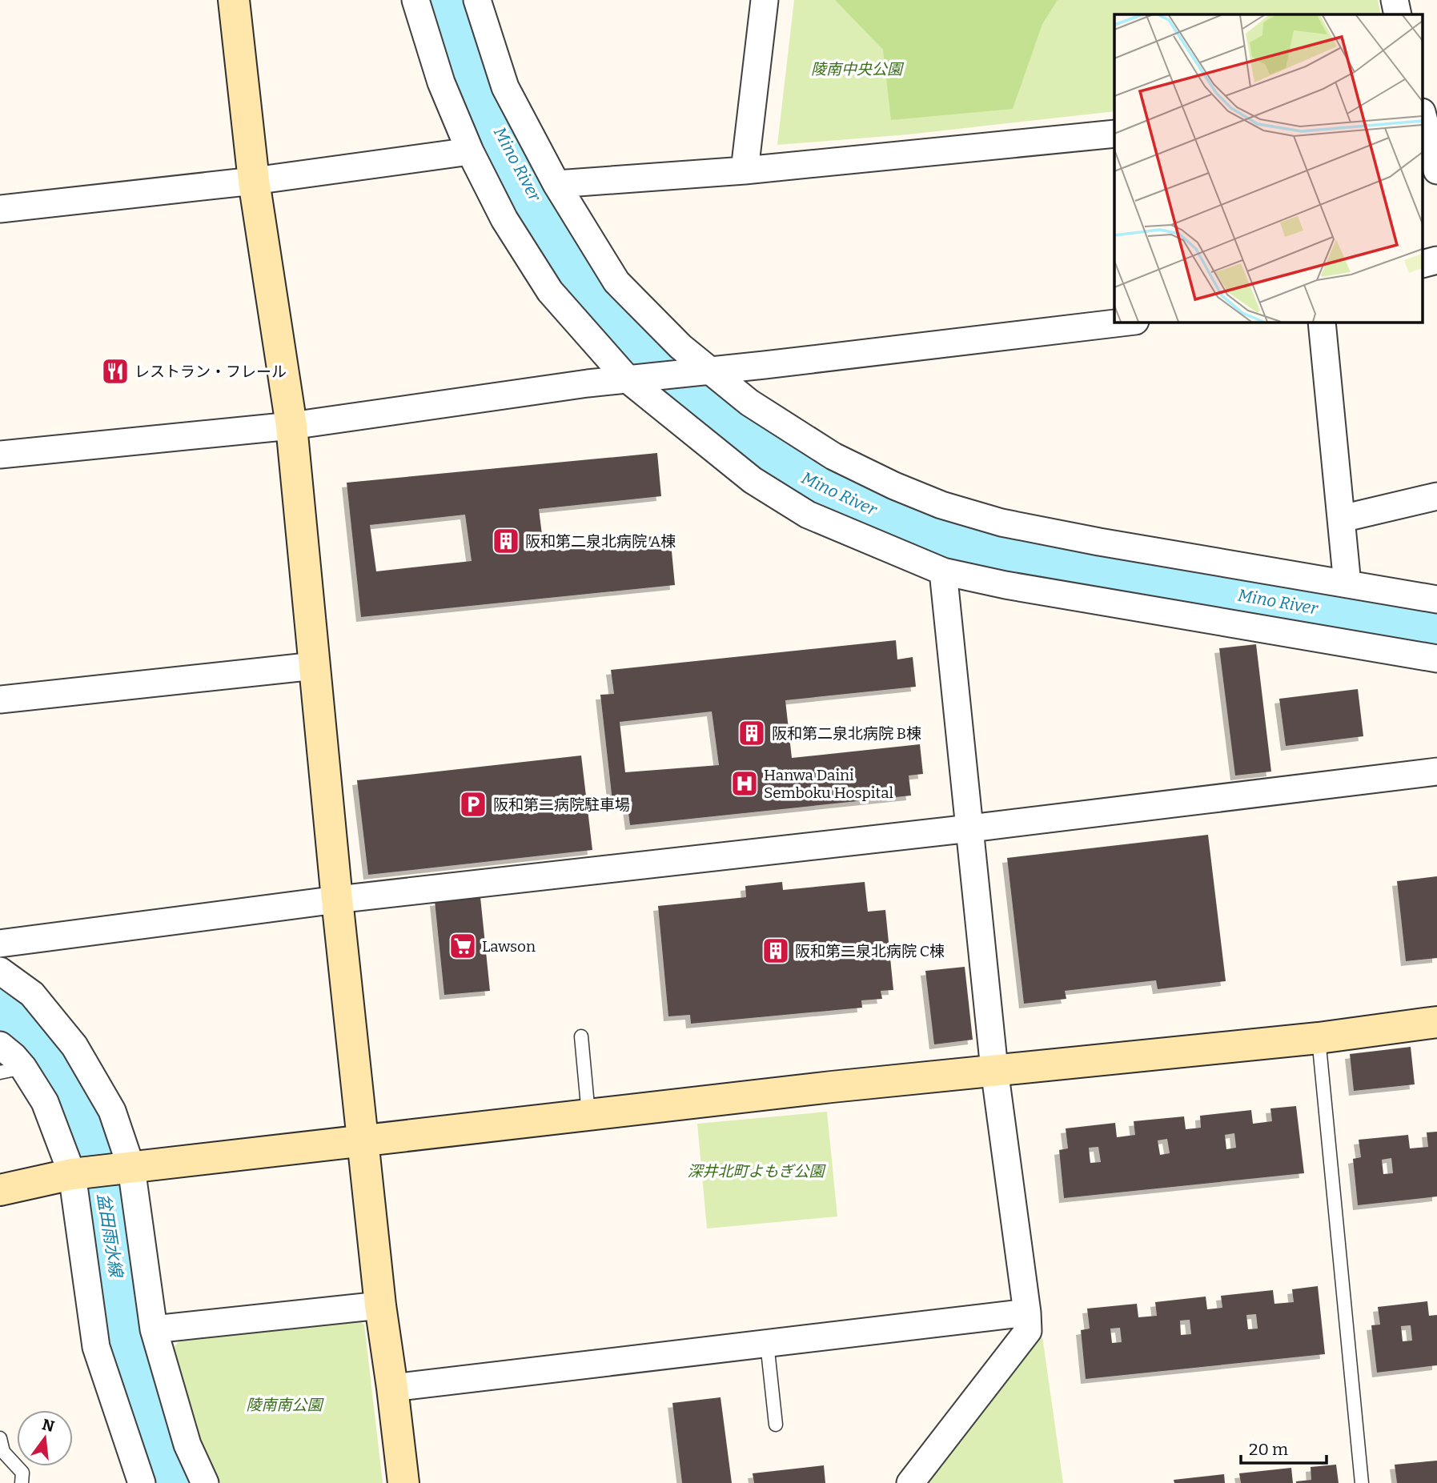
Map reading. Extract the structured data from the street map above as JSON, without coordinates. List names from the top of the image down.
{
  "water": ["Mino River", "盆田雨水線"],
  "parks": ["陵南中央公園", "深井北町よもぎ公園", "陵南南公園"],
  "places": {
    "restaurant": ["レストラン・フレール"],
    "building": ["阪和第二泉北病院 A棟", "阪和第二泉北病院 B棟", "阪和第二泉北病院 C棟"],
    "hospital": ["Hanwa Daini Semboku Hospital"],
    "parking": ["阪和第二病院駐車場"],
    "supermarket": ["Lawson"]
  },
  "scale_bar": "20 m",
  "north": "top"
}
